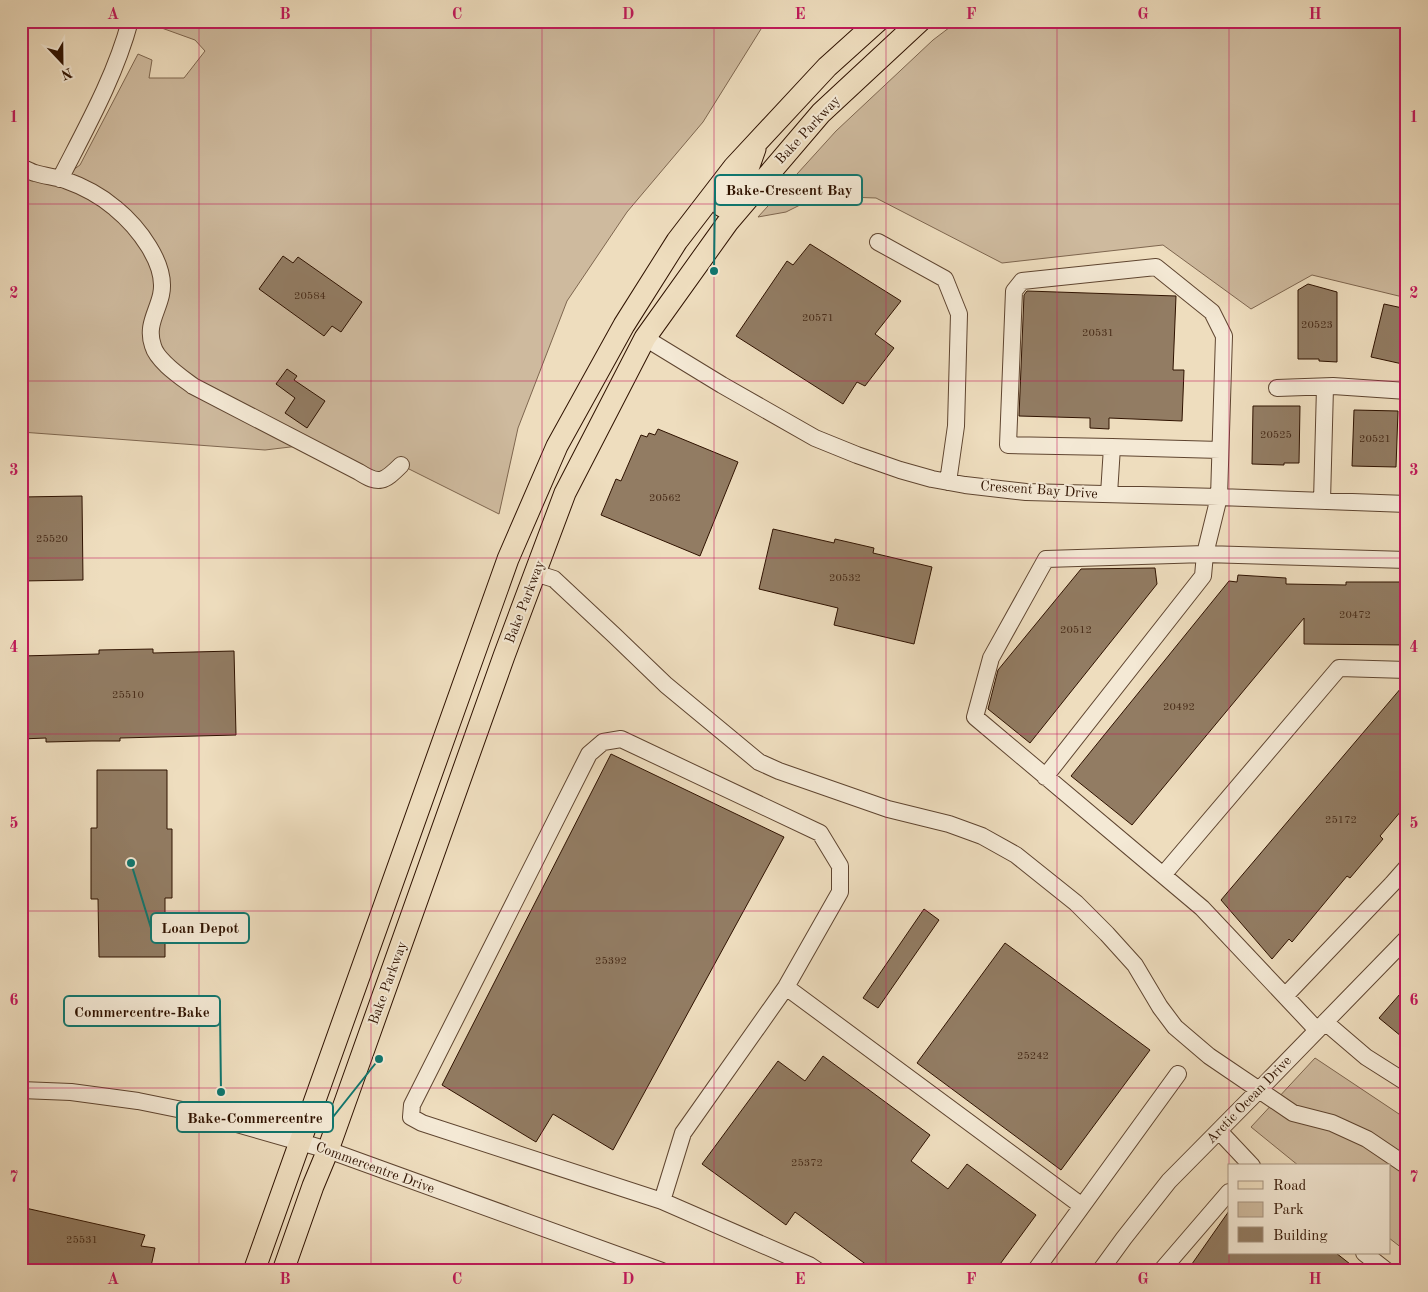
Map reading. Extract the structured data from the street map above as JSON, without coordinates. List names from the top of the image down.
{
  "streets": {
    "main road": ["Bake Parkway"],
    "street": ["Crescent Bay Drive", "Arctic Ocean Drive", "Commercentre Drive"]
  },
  "crossings": [
    ["Bake Parkway", "Crescent Bay Drive"],
    ["Bake Parkway", "Commercentre Drive"]
  ],
  "places": [
    "Bake-Crescent Bay",
    "Loan Depot",
    "Bake-Commercentre",
    "Commercentre-Bake"
  ],
  "house_numbers": [
    "20584",
    "20571",
    "20523",
    "20531",
    "20525",
    "20521",
    "20562",
    "25520",
    "20532",
    "20472",
    "20512",
    "25510",
    "20492",
    "25172",
    "25392",
    "25242",
    "25372",
    "25531"
  ],
  "legend": ["Road", "Park", "Building"],
  "north": "bottom",
  "grid": {
    "columns": [
      "A",
      "B",
      "C",
      "D",
      "E",
      "F",
      "G",
      "H"
    ],
    "rows": [
      "1",
      "2",
      "3",
      "4",
      "5",
      "6",
      "7"
    ]
  }
}
